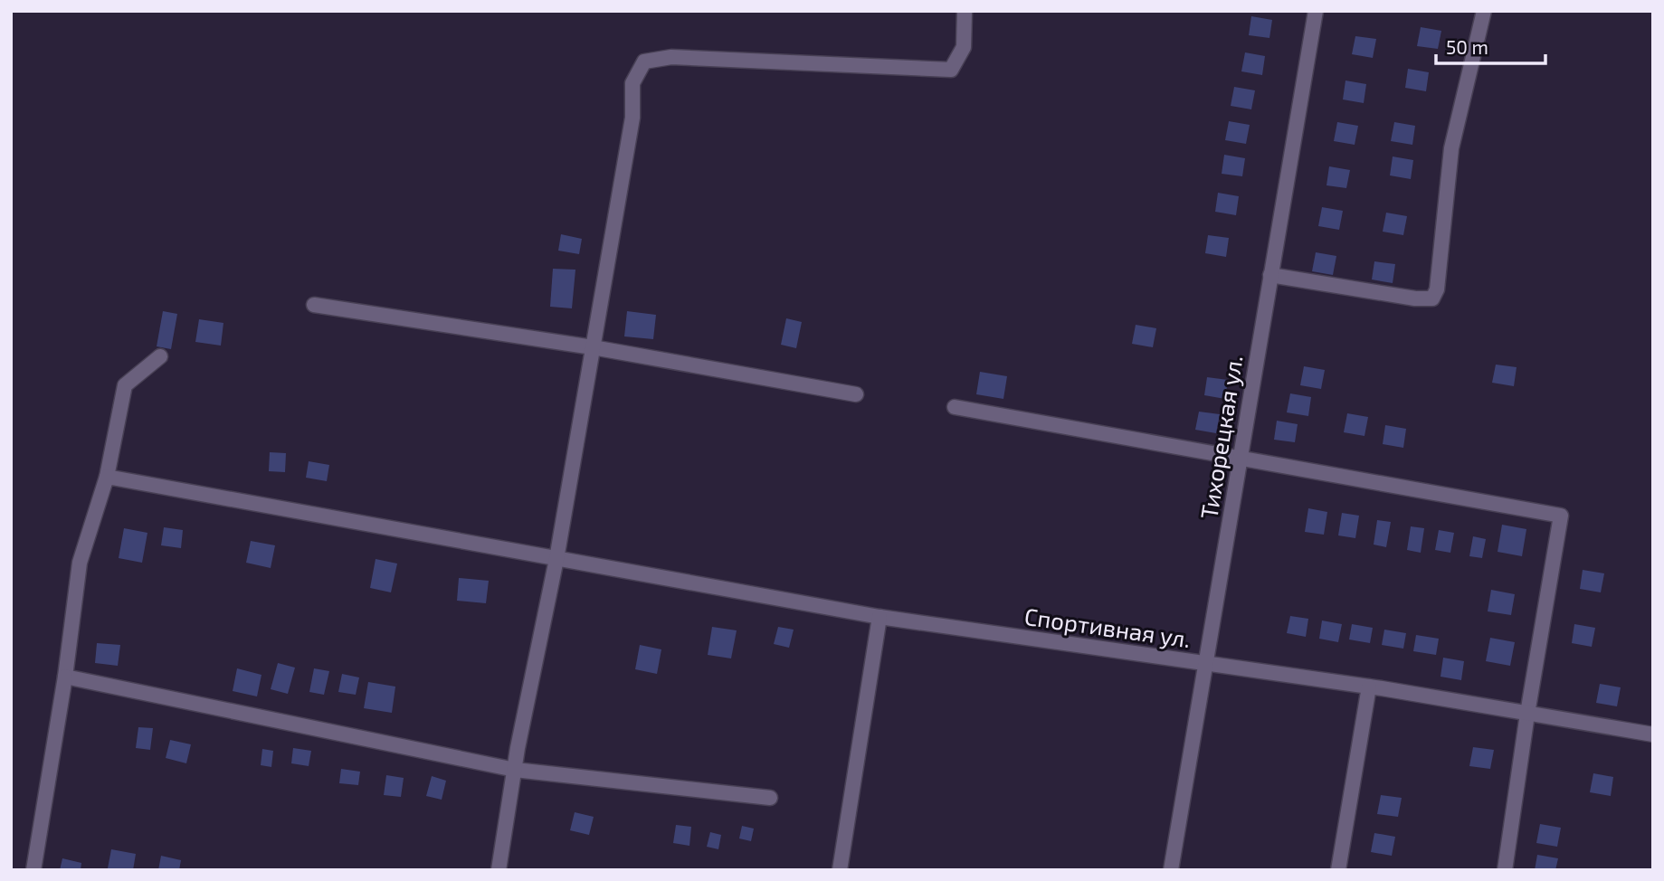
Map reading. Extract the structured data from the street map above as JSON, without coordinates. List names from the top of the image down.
{
  "streets": {
    "street": ["Тихорецкая ул.", "Спортивная ул."]
  },
  "crossings": [
    ["Тихорецкая ул.", "Спортивная ул."]
  ],
  "scale_bar": "50 m"
}
